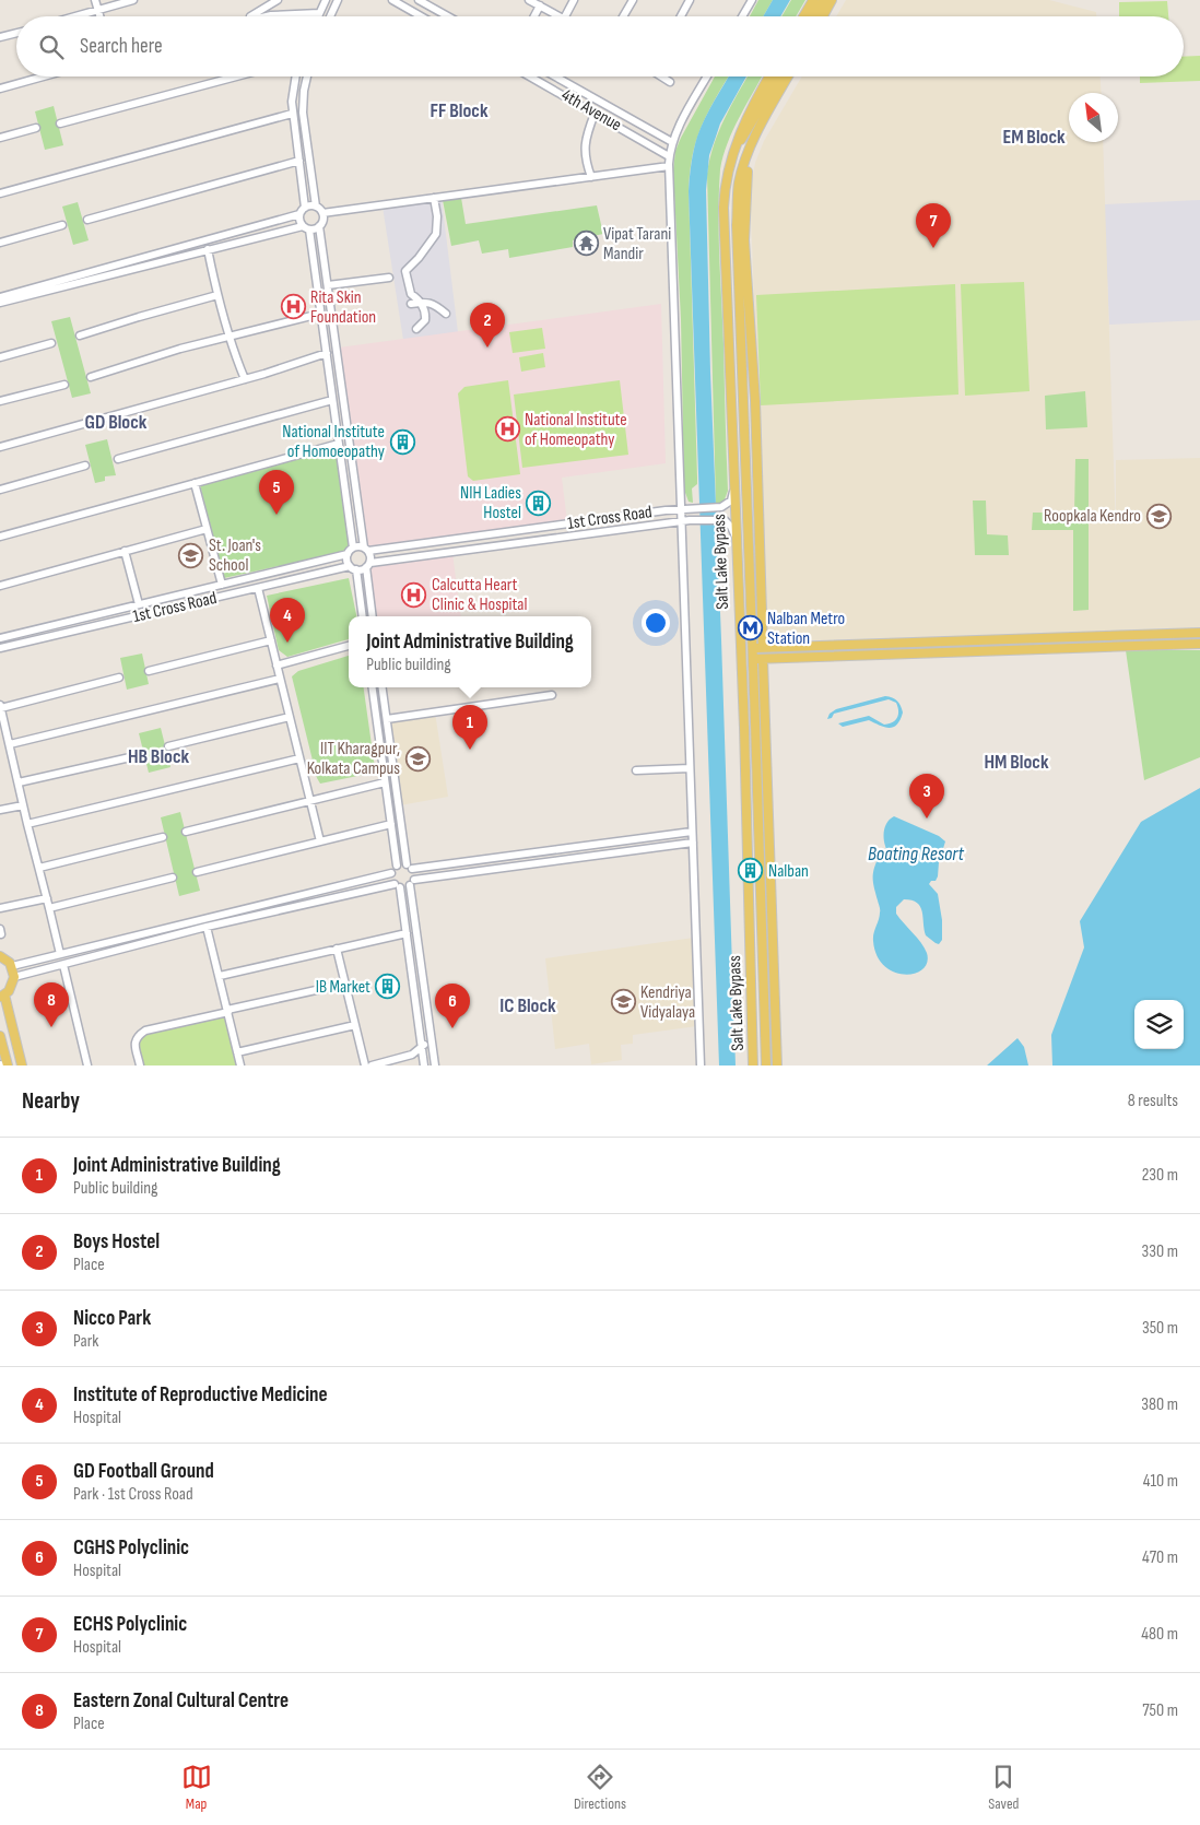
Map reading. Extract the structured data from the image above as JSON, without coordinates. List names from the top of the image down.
{
  "streets": {
    "main road": ["Salt Lake Bypass"],
    "street": ["4th Avenue", "1st Cross Road"]
  },
  "crossings": [
    ["1st Cross Road", "Salt Lake Bypass"]
  ],
  "districts": [
    "FF Block",
    "EM Block",
    "GD Block",
    "HB Block",
    "HM Block",
    "IC Block"
  ],
  "water": ["Boating Resort"],
  "places": {
    "temple": ["Vipat Tarani Mandir"],
    "hospital": ["Rita Skin Foundation", "National Institute of Homeopathy", "Calcutta Heart Clinic & Hospital"],
    "building": [
      "National Institute of Homoeopathy",
      "NIH Ladies Hostel",
      "Nalban",
      "IB Market"
    ],
    "school or university": [
      "Roopkala Kendro",
      "St. Joan's School",
      "IIT Kharagpur, Kolkata Campus",
      "Kendriya Vidyalaya"
    ],
    "metro station": ["Nalban Metro Station"]
  },
  "north": "top left",
  "page": {
    "search": "Search here",
    "pins": [
      "7",
      "2",
      "5",
      "4",
      "1",
      "3",
      "8",
      "6"
    ],
    "popup": ["Joint Administrative Building", "Public building"],
    "heading": ["Nearby", "8 results"],
    "list": [
      {
        "mark": "1",
        "name": "Joint Administrative Building",
        "note": "Public building",
        "value": "230 m"
      },
      {
        "mark": "2",
        "name": "Boys Hostel",
        "note": "Place",
        "value": "330 m"
      },
      {
        "mark": "3",
        "name": "Nicco Park",
        "note": "Park",
        "value": "350 m"
      },
      {
        "mark": "4",
        "name": "Institute of Reproductive Medicine",
        "note": "Hospital",
        "value": "380 m"
      },
      {
        "mark": "5",
        "name": "GD Football Ground",
        "note": "Park · 1st Cross Road",
        "value": "410 m"
      },
      {
        "mark": "6",
        "name": "CGHS Polyclinic",
        "note": "Hospital",
        "value": "470 m"
      },
      {
        "mark": "7",
        "name": "ECHS Polyclinic",
        "note": "Hospital",
        "value": "480 m"
      },
      {
        "mark": "8",
        "name": "Eastern Zonal Cultural Centre",
        "note": "Place",
        "value": "750 m"
      }
    ],
    "nav": ["Map", "Directions", "Saved"]
  }
}
